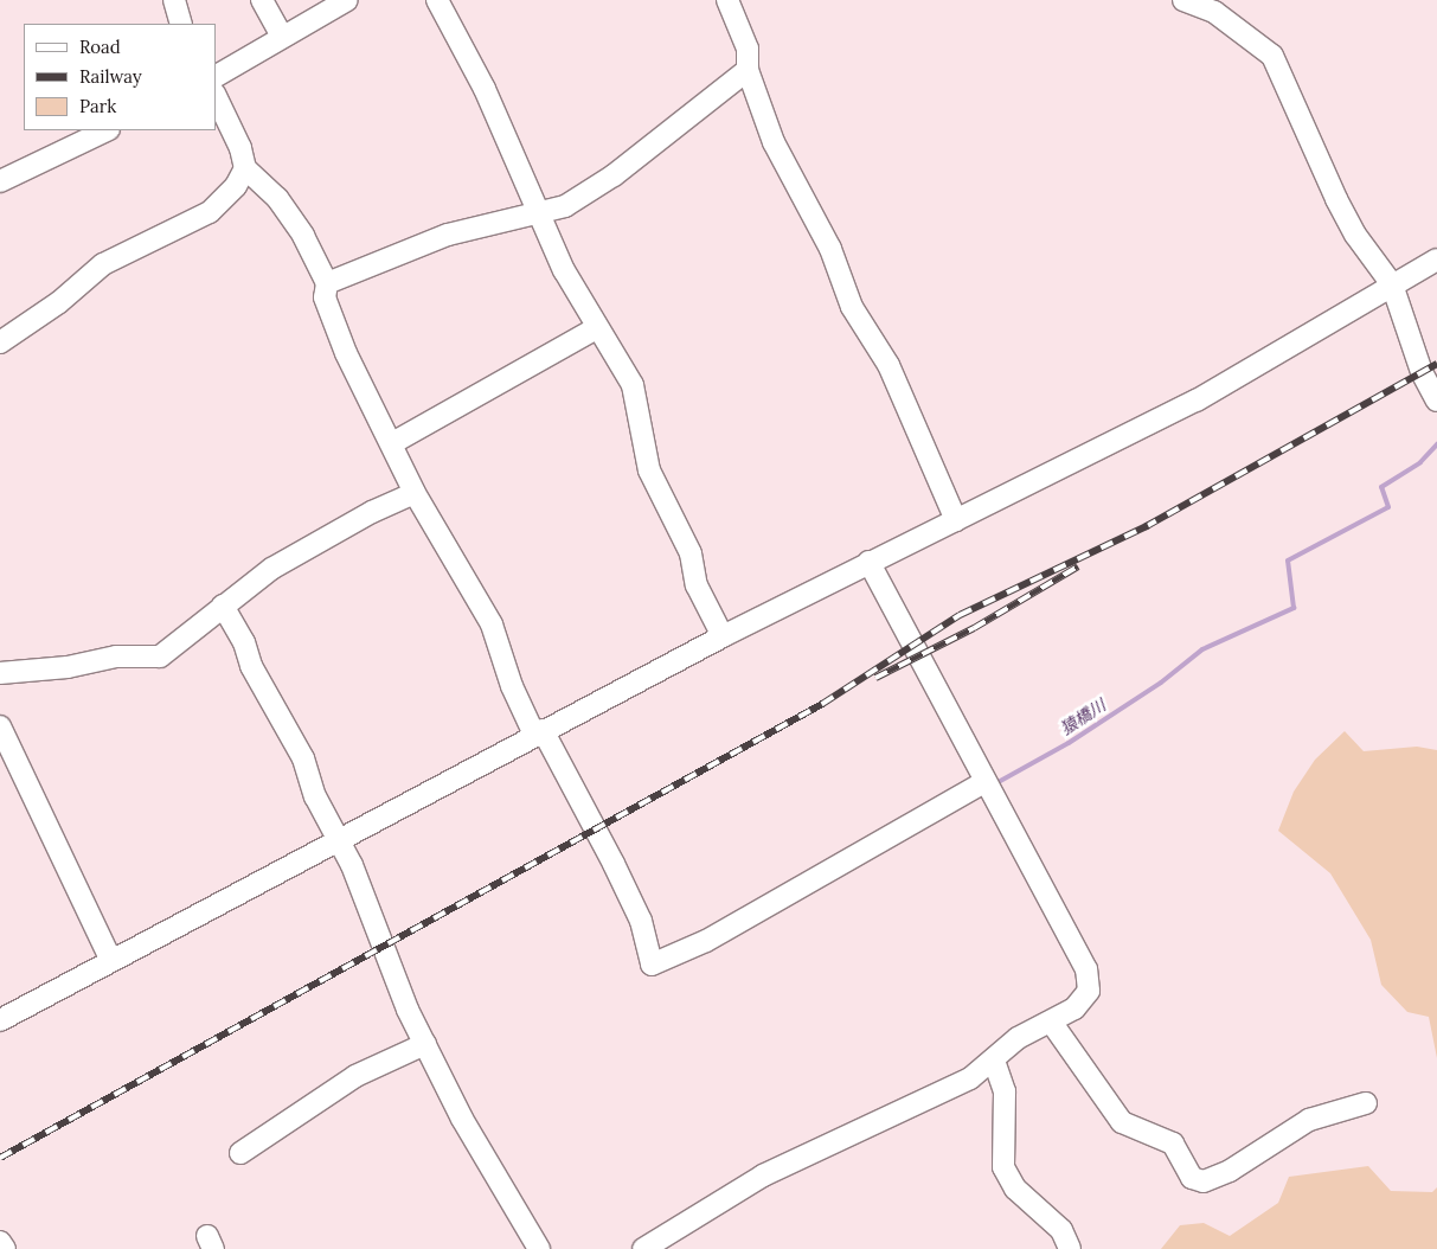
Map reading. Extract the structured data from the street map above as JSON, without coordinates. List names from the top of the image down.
{
  "water": ["猿橋川"],
  "legend": ["Road", "Railway", "Park"]
}
